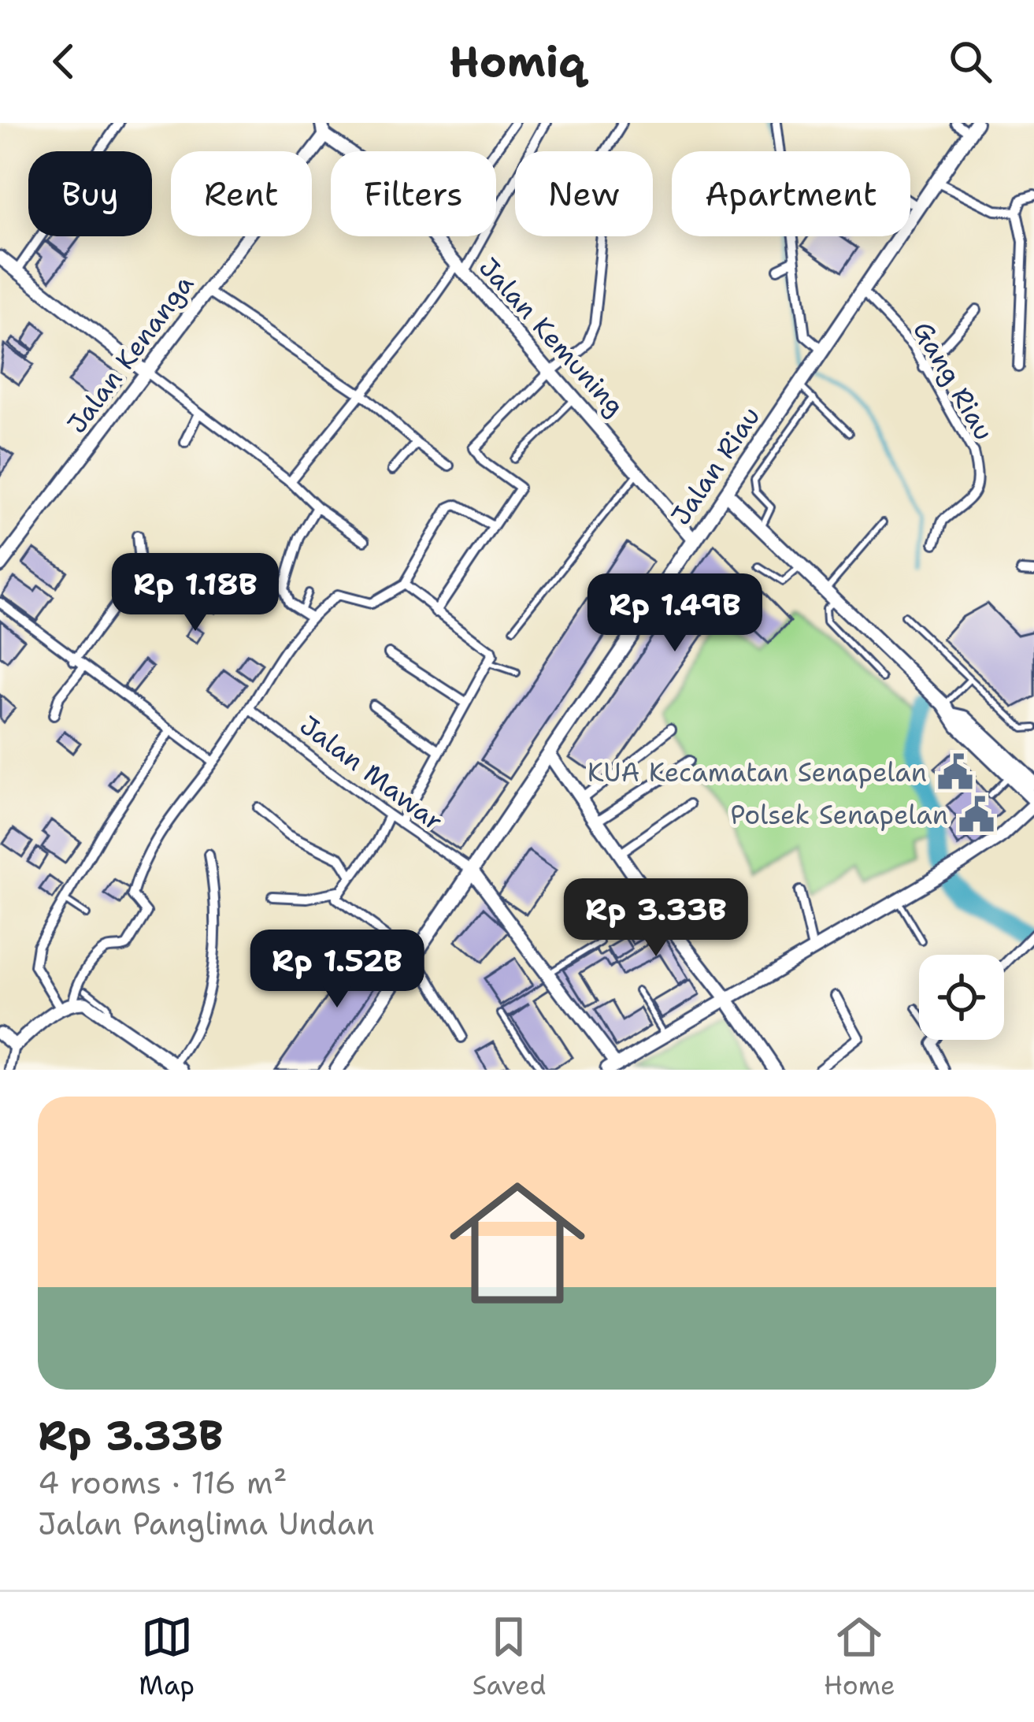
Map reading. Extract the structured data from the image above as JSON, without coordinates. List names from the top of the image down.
{
  "streets": {
    "main road": ["Jalan Riau"],
    "street": [
      "Jalan Kemuning",
      "Jalan Kenanga",
      "Gang Riau",
      "Jalan Mawar"
    ]
  },
  "crossings": [
    ["Jalan Kemuning", "Jalan Kenanga"],
    ["Jalan Kemuning", "Jalan Riau"],
    ["Gang Riau", "Jalan Riau"],
    ["Jalan Riau", "Jalan Mawar"]
  ],
  "places": {
    "public building": ["KUA Kecamatan Senapelan", "Polsek Senapelan"]
  },
  "page": {
    "header": "Homiq",
    "chip": [
      "Buy",
      "Rent",
      "Filters",
      "New",
      "Apartment"
    ],
    "price": [
      "Rp 1.18B",
      "Rp 1.49B",
      "Rp 3.33B",
      "Rp 1.52B"
    ],
    "list": [
      {
        "name": "Rp 3.33B",
        "note": "4 rooms · 116 m² · Jalan Panglima Undan"
      }
    ],
    "tabs": ["Map", "Saved", "Home"]
  }
}
